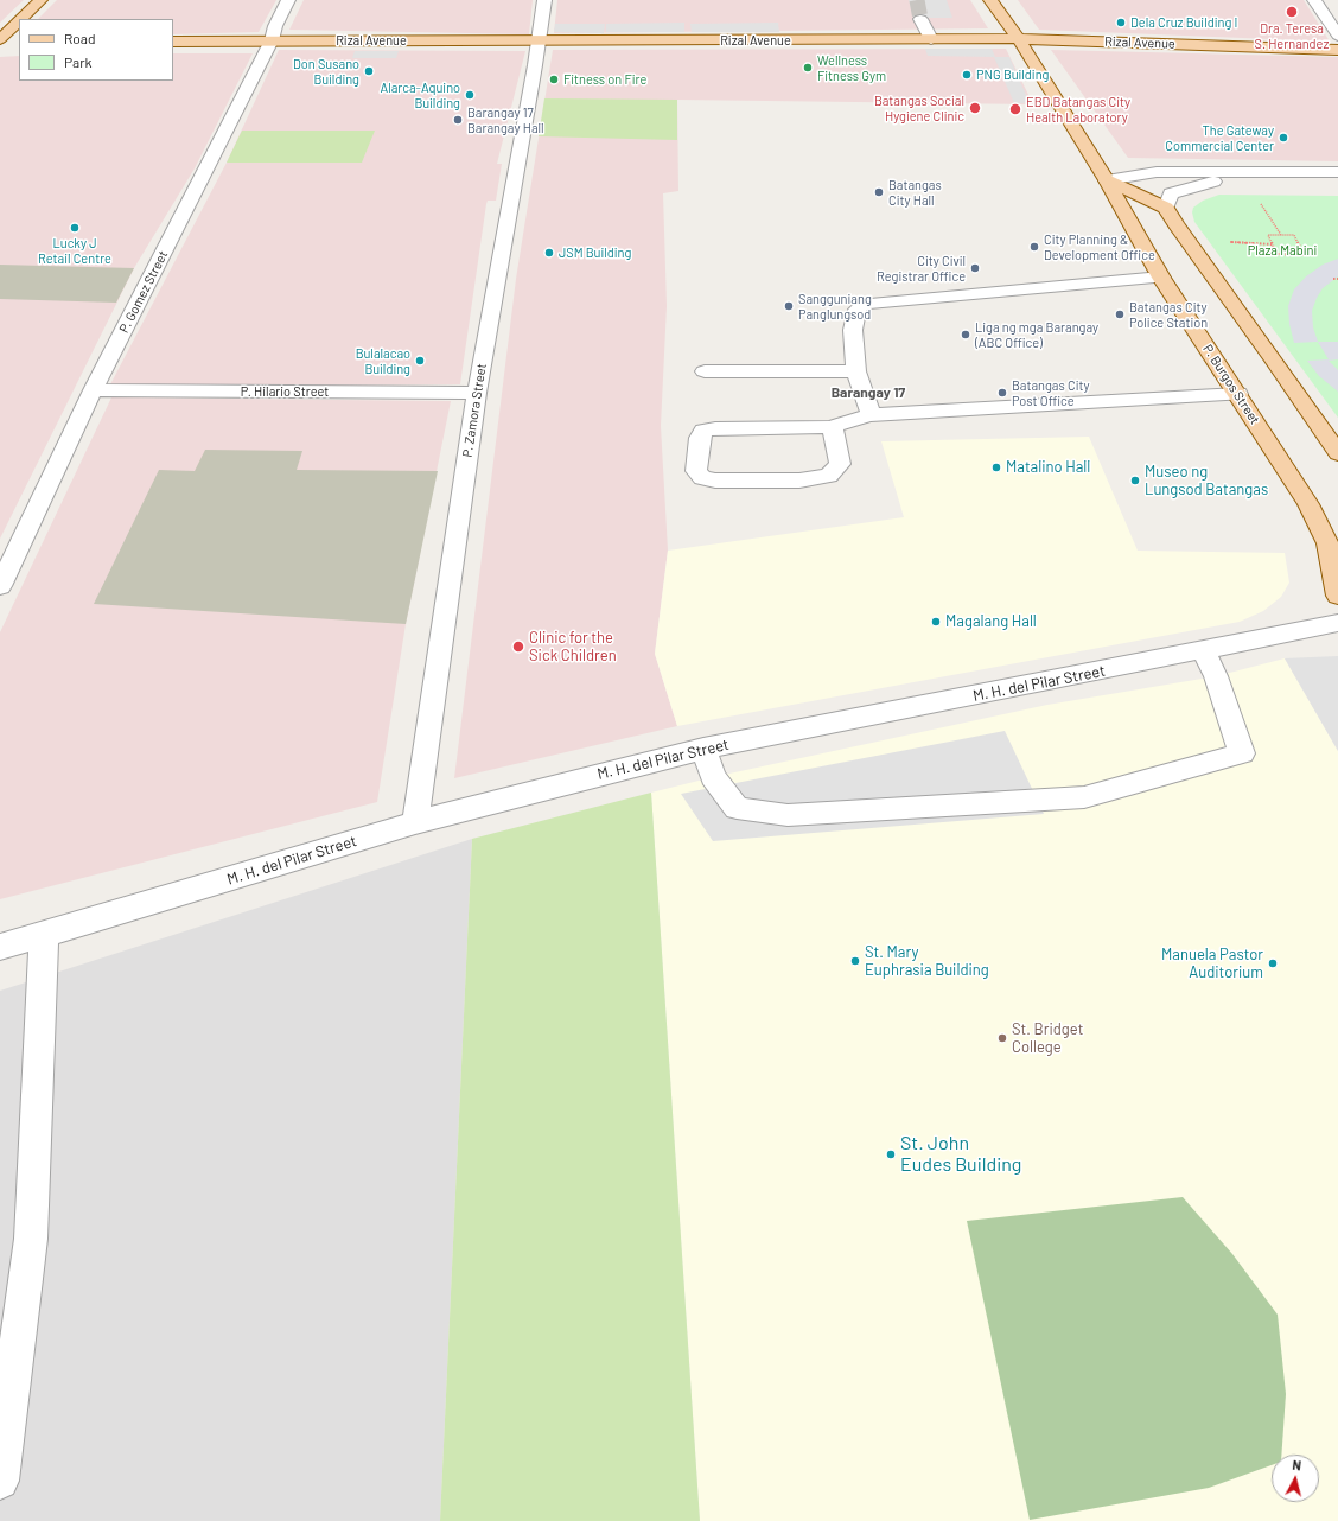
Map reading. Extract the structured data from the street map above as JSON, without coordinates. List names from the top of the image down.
{
  "streets": {
    "main road": ["Rizal Avenue", "P. Burgos Street"],
    "street": [
      "P. Gomez Street",
      "P. Hilario Street",
      "P. Zamora Street",
      "M. H. del Pilar Street"
    ]
  },
  "crossings": [
    ["Rizal Avenue", "P. Gomez Street"],
    ["Rizal Avenue", "P. Burgos Street"],
    ["Rizal Avenue", "P. Zamora Street"],
    ["P. Gomez Street", "P. Hilario Street"],
    ["P. Hilario Street", "P. Zamora Street"],
    ["P. Zamora Street", "M. H. del Pilar Street"]
  ],
  "districts": ["Barangay 17"],
  "parks": ["Plaza Mabini"],
  "places": [
    "Dra. Teresa S. Hernandez",
    "Dela Cruz Building I",
    "Wellness Fitness Gym",
    "Don Susano Building",
    "PNG Building",
    "Fitness on Fire",
    "Alarca-Aquino Building",
    "Batangas Social Hygiene Clinic",
    "EBD Batangas City Health Laboratory",
    "Barangay 17 Barangay Hall",
    "The Gateway Commercial Center",
    "Batangas City Hall",
    "Lucky J Retail Centre",
    "City Planning & Development Office",
    "JSM Building",
    "City Civil Registrar Office",
    "Sangguniang Panglungsod",
    "Batangas City Police Station",
    "Liga ng mga Barangay (ABC Office)",
    "Bulalacao Building",
    "Batangas City Post Office",
    "Matalino Hall",
    "Museo ng Lungsod Batangas",
    "Magalang Hall",
    "Clinic for the Sick Children",
    "St. Mary Euphrasia Building",
    "Manuela Pastor Auditorium",
    "St. Bridget College",
    "St. John Eudes Building"
  ],
  "legend": ["Road", "Park"],
  "north": "top"
}
